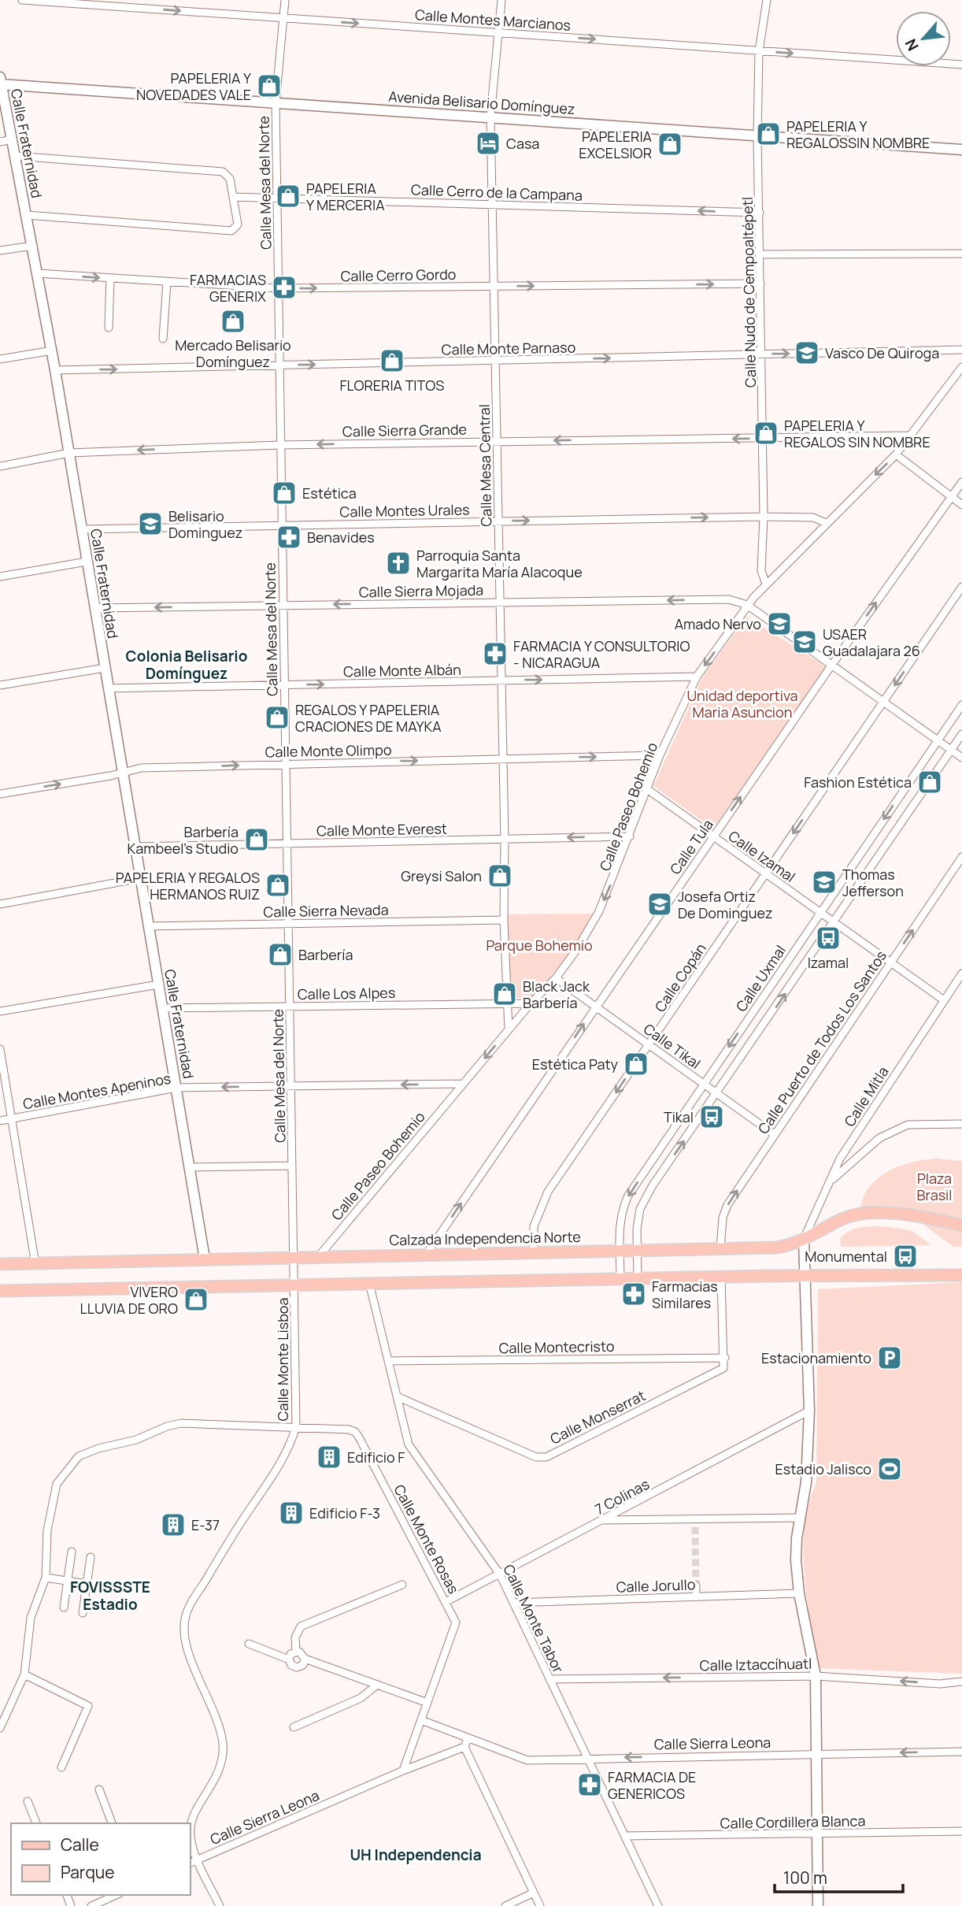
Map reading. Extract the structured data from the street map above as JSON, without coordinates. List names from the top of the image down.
{
  "streets": {
    "main road": ["Calzada Independencia Norte"],
    "street": [
      "Calle Montes Marcianos",
      "Avenida Belisario Domínguez",
      "Calle Fraternidad",
      "Calle Mesa del Norte",
      "Calle Cerro de la Campana",
      "Calle Cerro Gordo",
      "Calle Nudo de Cempoaltépetl",
      "Calle Monte Parnaso",
      "Calle Sierra Grande",
      "Calle Mesa Central",
      "Calle Montes Urales",
      "Calle Sierra Mojada",
      "Calle Monte Albán",
      "Calle Monte Olimpo",
      "Calle Paseo Bohemio",
      "Calle Monte Everest",
      "Calle Tula",
      "Calle Izamal",
      "Calle Sierra Nevada",
      "Calle Copán",
      "Calle Uxmal",
      "Calle Los Alpes",
      "Calle Puerto de Todos Los Santos",
      "Calle Tikal",
      "Calle Montes Apeninos",
      "Calle Mitla",
      "Calle Montecristo",
      "Calle Monte Lisboa",
      "Calle Monserrat",
      "7 Colinas",
      "Calle Monte Rosas",
      "Calle Jorullo",
      "Calle Monte Tabor",
      "Calle Iztaccíhuatl",
      "Calle Sierra Leona",
      "Calle Cordillera Blanca"
    ]
  },
  "crossings": [
    ["Calle Montes Marcianos", "Calle Mesa del Norte"],
    ["Calle Montes Marcianos", "Calle Nudo de Cempoaltépetl"],
    ["Calle Montes Marcianos", "Calle Mesa Central"],
    ["Avenida Belisario Domínguez", "Calle Fraternidad"],
    ["Avenida Belisario Domínguez", "Calle Mesa del Norte"],
    ["Avenida Belisario Domínguez", "Calle Nudo de Cempoaltépetl"],
    ["Avenida Belisario Domínguez", "Calle Mesa Central"],
    ["Calle Fraternidad", "Calle Cerro Gordo"],
    ["Calle Fraternidad", "Calle Monte Parnaso"],
    ["Calle Fraternidad", "Calle Sierra Grande"],
    ["Calle Fraternidad", "Calle Montes Urales"],
    ["Calle Fraternidad", "Calle Sierra Mojada"],
    ["Calle Fraternidad", "Calle Monte Albán"],
    ["Calle Fraternidad", "Calle Monte Olimpo"],
    ["Calle Fraternidad", "Calle Monte Everest"],
    ["Calle Fraternidad", "Calle Sierra Nevada"],
    ["Calle Fraternidad", "Calle Los Alpes"],
    ["Calle Fraternidad", "Calle Montes Apeninos"],
    ["Calle Fraternidad", "Calzada Independencia Norte"],
    ["Calle Mesa del Norte", "Calle Cerro de la Campana"],
    ["Calle Mesa del Norte", "Calle Cerro Gordo"],
    ["Calle Mesa del Norte", "Calle Monte Parnaso"],
    ["Calle Mesa del Norte", "Calle Sierra Grande"],
    ["Calle Mesa del Norte", "Calle Montes Urales"],
    ["Calle Mesa del Norte", "Calle Sierra Mojada"],
    ["Calle Mesa del Norte", "Calle Monte Albán"],
    ["Calle Mesa del Norte", "Calle Monte Olimpo"],
    ["Calle Mesa del Norte", "Calle Monte Everest"],
    ["Calle Mesa del Norte", "Calle Sierra Nevada"],
    ["Calle Mesa del Norte", "Calle Los Alpes"],
    ["Calle Mesa del Norte", "Calle Montes Apeninos"],
    ["Calle Mesa del Norte", "Calzada Independencia Norte"],
    ["Calle Mesa del Norte", "Calle Monte Lisboa"],
    ["Calle Cerro de la Campana", "Calle Nudo de Cempoaltépetl"],
    ["Calle Cerro de la Campana", "Calle Mesa Central"],
    ["Calle Cerro Gordo", "Calle Nudo de Cempoaltépetl"],
    ["Calle Cerro Gordo", "Calle Mesa Central"],
    ["Calle Nudo de Cempoaltépetl", "Calle Monte Parnaso"],
    ["Calle Nudo de Cempoaltépetl", "Calle Sierra Grande"],
    ["Calle Nudo de Cempoaltépetl", "Calle Montes Urales"],
    ["Calle Nudo de Cempoaltépetl", "Calle Paseo Bohemio"],
    ["Calle Monte Parnaso", "Calle Mesa Central"],
    ["Calle Sierra Grande", "Calle Mesa Central"],
    ["Calle Sierra Grande", "Calle Paseo Bohemio"],
    ["Calle Mesa Central", "Calle Montes Urales"],
    ["Calle Mesa Central", "Calle Sierra Mojada"],
    ["Calle Mesa Central", "Calle Monte Albán"],
    ["Calle Mesa Central", "Calle Monte Olimpo"],
    ["Calle Mesa Central", "Calle Paseo Bohemio"],
    ["Calle Mesa Central", "Calle Monte Everest"],
    ["Calle Mesa Central", "Calle Sierra Nevada"],
    ["Calle Mesa Central", "Calle Los Alpes"],
    ["Calle Montes Urales", "Calle Paseo Bohemio"],
    ["Calle Sierra Mojada", "Calle Paseo Bohemio"],
    ["Calle Monte Albán", "Calle Paseo Bohemio"],
    ["Calle Monte Olimpo", "Calle Paseo Bohemio"],
    ["Calle Paseo Bohemio", "Calle Monte Everest"],
    ["Calle Paseo Bohemio", "Calle Izamal"],
    ["Calle Paseo Bohemio", "Calle Los Alpes"],
    ["Calle Paseo Bohemio", "Calle Tikal"],
    ["Calle Paseo Bohemio", "Calle Montes Apeninos"],
    ["Calle Paseo Bohemio", "Calzada Independencia Norte"],
    ["Calle Tula", "Calle Izamal"],
    ["Calle Tula", "Calle Tikal"],
    ["Calle Tula", "Calzada Independencia Norte"],
    ["Calle Izamal", "Calle Copán"],
    ["Calle Izamal", "Calle Uxmal"],
    ["Calle Izamal", "Calle Puerto de Todos Los Santos"],
    ["Calle Izamal", "Calle Mitla"],
    ["Calle Copán", "Calle Tikal"],
    ["Calle Copán", "Calzada Independencia Norte"],
    ["Calle Uxmal", "Calle Tikal"],
    ["Calle Uxmal", "Calzada Independencia Norte"],
    ["Calle Puerto de Todos Los Santos", "Calle Tikal"],
    ["Calle Puerto de Todos Los Santos", "Calzada Independencia Norte"],
    ["Calle Mitla", "Calzada Independencia Norte"],
    ["Calzada Independencia Norte", "Calle Monte Lisboa"],
    ["Calle Montecristo", "Calle Monserrat"],
    ["Calle Montecristo", "Calle Monte Tabor"],
    ["Calle Monte Lisboa", "Calle Monte Rosas"],
    ["Calle Monte Lisboa", "Calle Sierra Leona"],
    ["Calle Monserrat", "Calle Monte Tabor"],
    ["7 Colinas", "Calle Monte Rosas"],
    ["7 Colinas", "Calle Monte Tabor"],
    ["Calle Jorullo", "Calle Monte Tabor"],
    ["Calle Monte Tabor", "Calle Iztaccíhuatl"],
    ["Calle Monte Tabor", "Calle Sierra Leona"],
    ["Calle Monte Tabor", "Calle Cordillera Blanca"]
  ],
  "one_way": [
    "Calle Montes Marcianos",
    "Calle Cerro de la Campana",
    "Calle Cerro Gordo",
    "Calle Monte Parnaso",
    "Calle Sierra Grande",
    "Calle Montes Urales",
    "Calle Sierra Mojada",
    "Calle Monte Albán",
    "Calle Monte Olimpo",
    "Calle Paseo Bohemio",
    "Calle Tula",
    "Calle Copán",
    "Calle Puerto de Todos Los Santos",
    "Calle Montes Apeninos",
    "Calle Iztaccíhuatl",
    "Calle Sierra Leona"
  ],
  "districts": ["Colonia Belisario Domínguez", "FOVISSSTE Estadio", "UH Independencia"],
  "parks": ["Unidad deportiva Maria Asuncion", "Parque Bohemio", "Plaza Brasil"],
  "places": {
    "shop": [
      "PAPELERIA Y NOVEDADES VALE",
      "PAPELERIA Y REGALOSSIN NOMBRE",
      "PAPELERIA EXCELSIOR",
      "PAPELERIA Y MERCERIA",
      "Mercado Belisario Domínguez",
      "FLORERIA TITOS",
      "PAPELERIA Y REGALOS SIN NOMBRE",
      "Estética",
      "REGALOS Y PAPELERIA CRACIONES DE MAYKA",
      "Fashion Estética",
      "Barbería Kambeel’s Studio",
      "Greysi Salon",
      "PAPELERIA Y REGALOS HERMANOS RUIZ",
      "Barbería",
      "Black Jack Barbería",
      "Estética Paty",
      "VIVERO LLUVIA DE ORO"
    ],
    "hotel": ["Casa"],
    "pharmacy": [
      "FARMACIAS GENERIX",
      "Benavides",
      "FARMACIA Y CONSULTORIO - NICARAGUA",
      "Farmacias Similares",
      "FARMACIA DE GENERICOS"
    ],
    "school or university": [
      "Vasco De Quiroga",
      "Belisario Dominguez",
      "Amado Nervo",
      "USAER Guadalajara 26",
      "Thomas Jefferson",
      "Josefa Ortiz De Dominguez"
    ],
    "church": ["Parroquia Santa Margarita María Alacoque"],
    "bus stop": ["Izamal", "Tikal", "Monumental"],
    "parking": ["Estacionamiento"],
    "building": ["Edificio F", "Edificio F-3", "E-37"],
    "sports": ["Estadio Jalisco"]
  },
  "legend": ["Calle", "Parque"],
  "scale_bar": "100 m",
  "north": "bottom left"
}
